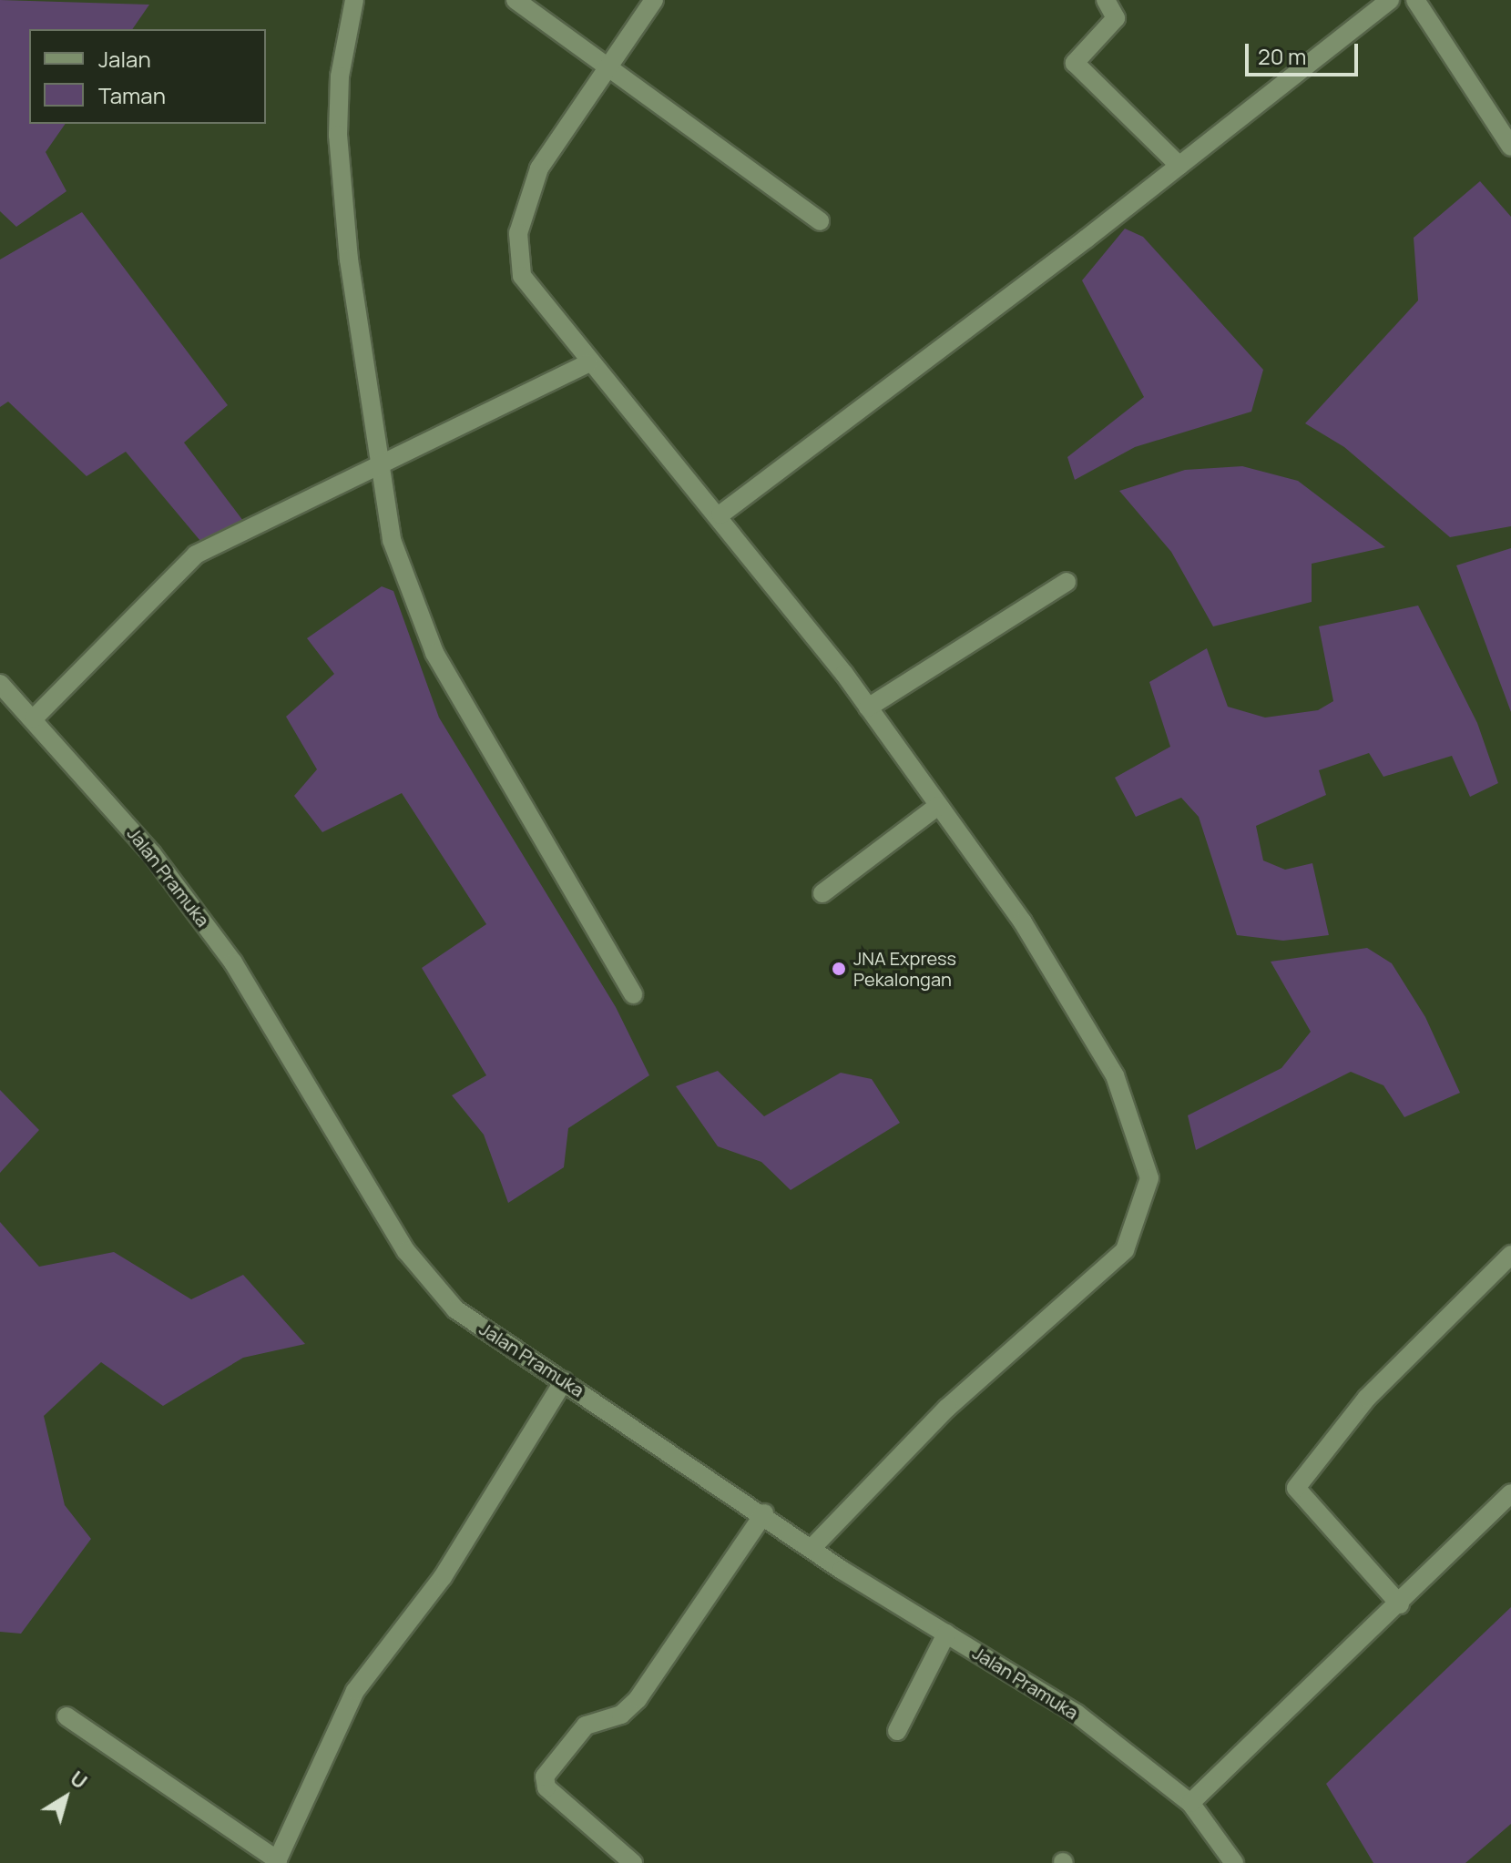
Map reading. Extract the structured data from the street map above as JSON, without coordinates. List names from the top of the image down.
{
  "streets": {
    "street": ["Jalan Pramuka"]
  },
  "places": ["JNA Express Pekalongan"],
  "legend": ["Jalan", "Taman"],
  "scale_bar": "20 m",
  "north": "top right"
}
